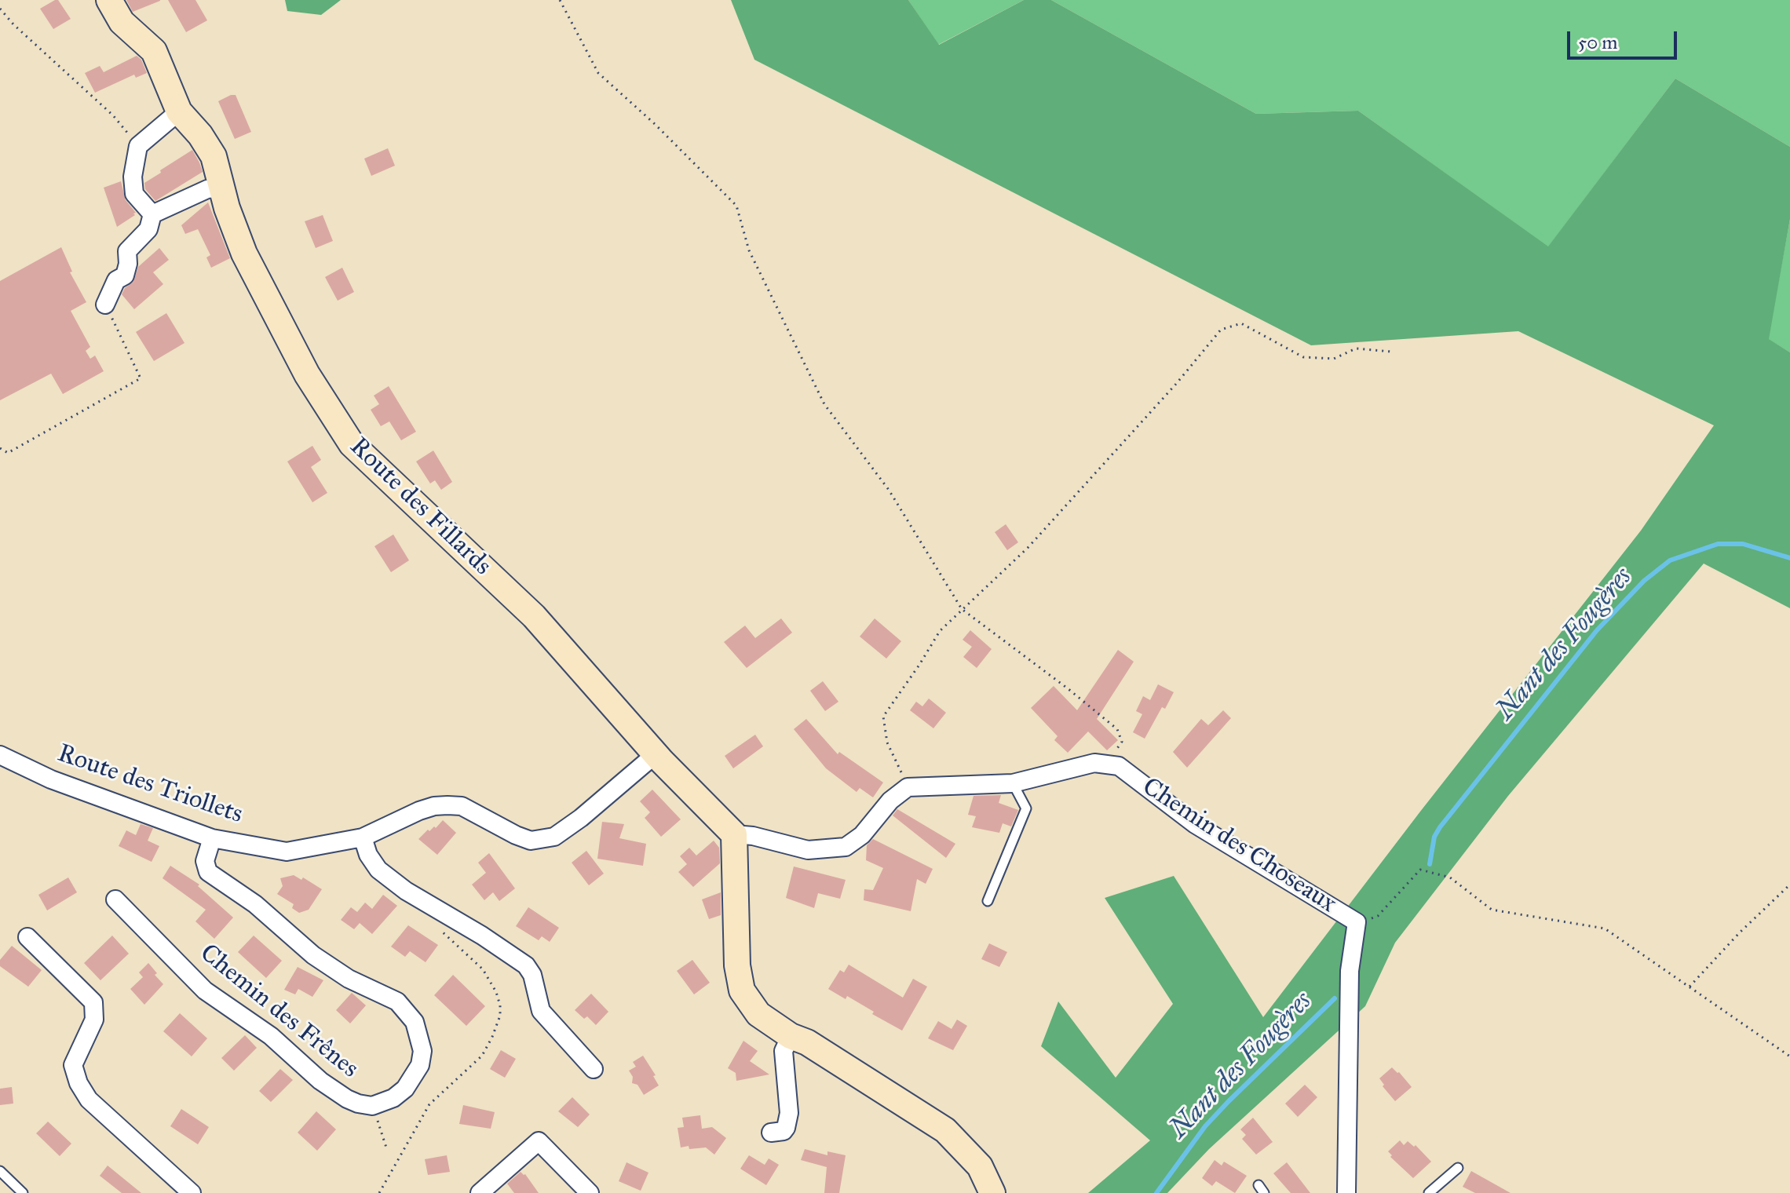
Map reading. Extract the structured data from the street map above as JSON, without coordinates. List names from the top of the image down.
{
  "streets": {
    "street": [
      "Route des Fillards",
      "Route des Triollets",
      "Chemin des Choseaux",
      "Chemin des Frênes"
    ]
  },
  "crossings": [
    ["Route des Fillards", "Route des Triollets"],
    ["Route des Triollets", "Chemin des Frênes"]
  ],
  "water": ["Nant des Fougères"],
  "scale_bar": "50 m"
}
